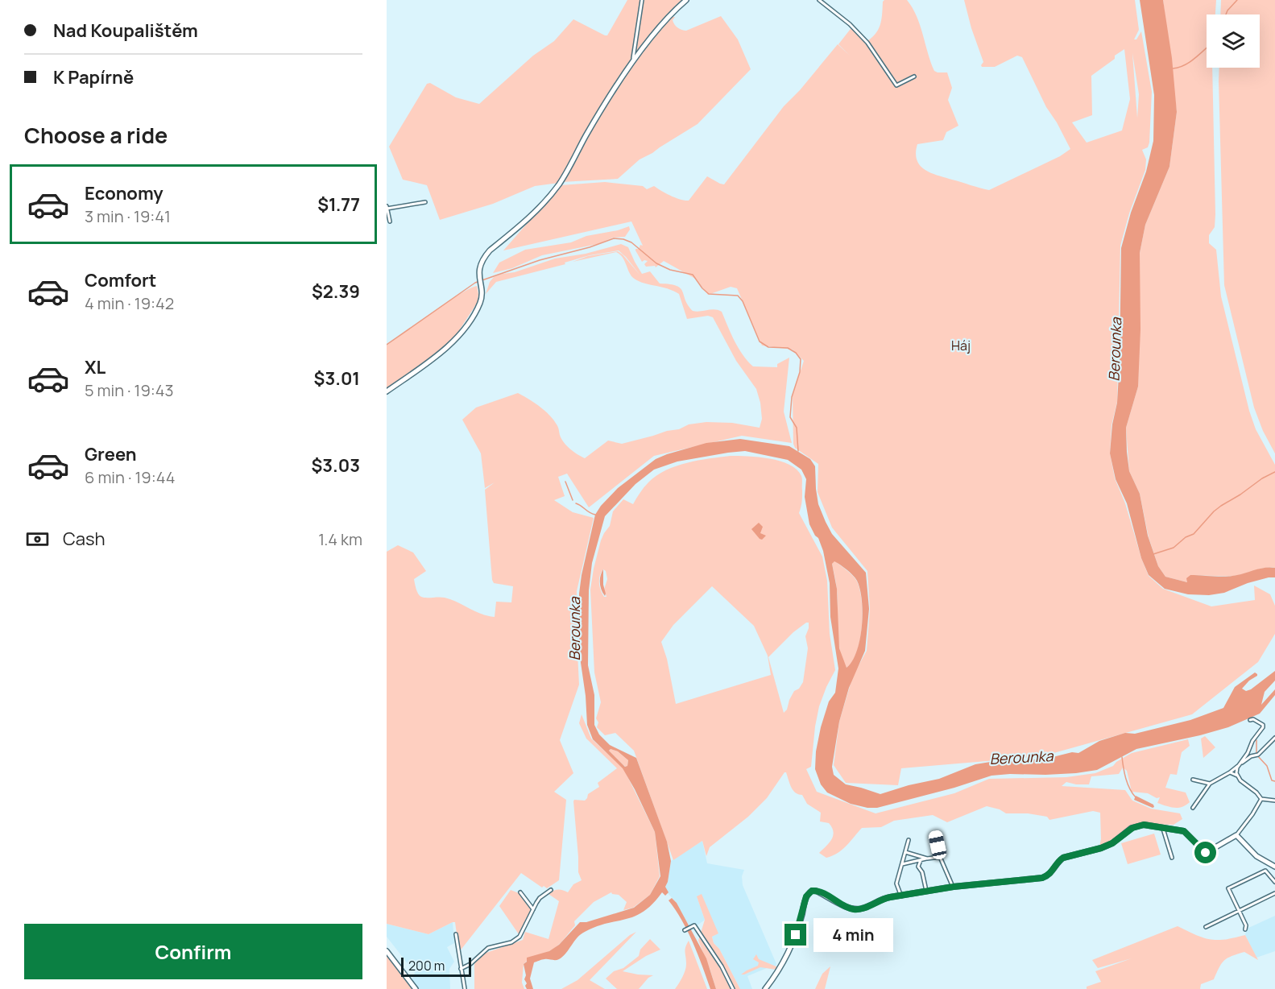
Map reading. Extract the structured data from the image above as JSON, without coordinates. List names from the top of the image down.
{
  "water": ["Berounka"],
  "parks": ["Háj"],
  "scale_bar": "200 m",
  "page": {
    "banner": ["Nad Koupalištěm", "K Papírně"],
    "heading": "Choose a ride",
    "list": [
      {
        "name": "Economy",
        "note": "3 min · 19:41",
        "value": "$1.77"
      },
      {
        "name": "Comfort",
        "note": "4 min · 19:42",
        "value": "$2.39"
      },
      {
        "name": "XL",
        "note": "5 min · 19:43",
        "value": "$3.01"
      },
      {
        "name": "Green",
        "note": "6 min · 19:44",
        "value": "$3.03"
      }
    ],
    "pay": ["Cash", "1.4 km"],
    "buttons": "Confirm",
    "bubble": "4 min",
    "scale": "200 m"
  }
}
